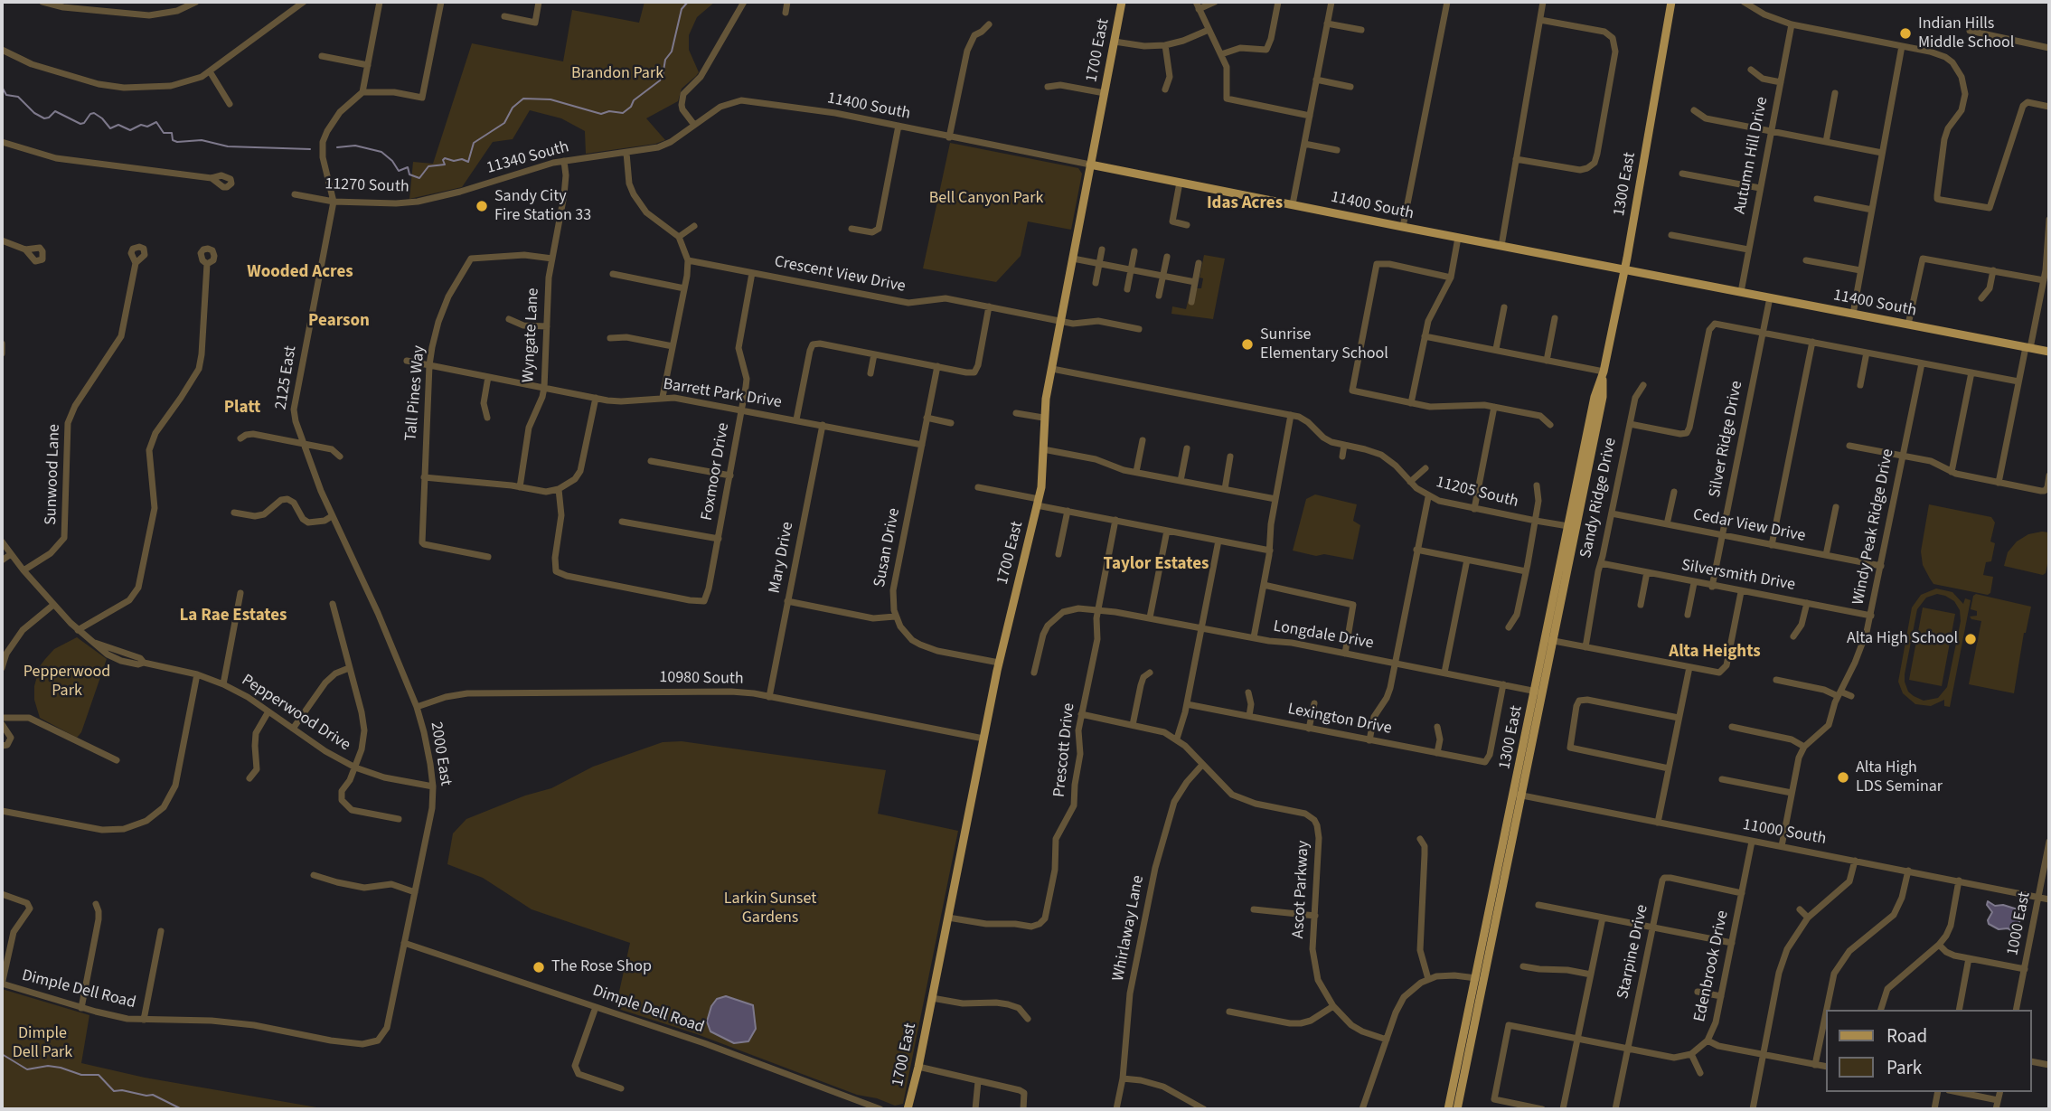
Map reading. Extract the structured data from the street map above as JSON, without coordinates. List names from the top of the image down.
{
  "streets": {
    "main road": ["1700 East", "11400 South", "1300 East"],
    "street": [
      "Autumn Hill Drive",
      "11340 South",
      "11270 South",
      "Crescent View Drive",
      "Wyngate Lane",
      "2125 East",
      "Tall Pines Way",
      "Barrett Park Drive",
      "Silver Ridge Drive",
      "Foxmoor Drive",
      "Sunwood Lane",
      "11205 South",
      "Sandy Ridge Drive",
      "Cedar View Drive",
      "Windy Peak Ridge Drive",
      "Susan Drive",
      "Mary Drive",
      "Silversmith Drive",
      "Longdale Drive",
      "10980 South",
      "Pepperwood Drive",
      "Lexington Drive",
      "Prescott Drive",
      "2000 East",
      "11000 South",
      "Ascot Parkway",
      "1000 East",
      "Whirlaway Lane",
      "Starpine Drive",
      "Edenbrook Drive",
      "Dimple Dell Road"
    ]
  },
  "crossings": [
    ["1700 East", "11400 South"],
    ["1700 East", "Crescent View Drive"],
    ["1700 East", "11205 South"],
    ["1700 East", "10980 South"],
    ["1700 East", "Prescott Drive"],
    ["11400 South", "Autumn Hill Drive"],
    ["11400 South", "11340 South"],
    ["11400 South", "1300 East"],
    ["11400 South", "Silver Ridge Drive"],
    ["11340 South", "11270 South"],
    ["11340 South", "Wyngate Lane"],
    ["1300 East", "11205 South"],
    ["1300 East", "Longdale Drive"],
    ["1300 East", "11000 South"],
    ["11270 South", "2125 East"],
    ["Crescent View Drive", "Foxmoor Drive"],
    ["Wyngate Lane", "Tall Pines Way"],
    ["Wyngate Lane", "Barrett Park Drive"],
    ["2125 East", "2000 East"],
    ["Tall Pines Way", "Barrett Park Drive"],
    ["Barrett Park Drive", "Foxmoor Drive"],
    ["Barrett Park Drive", "Susan Drive"],
    ["Barrett Park Drive", "Mary Drive"],
    ["Silver Ridge Drive", "Sandy Ridge Drive"],
    ["Silver Ridge Drive", "Cedar View Drive"],
    ["Silver Ridge Drive", "Silversmith Drive"],
    ["Sunwood Lane", "Pepperwood Drive"],
    ["Sandy Ridge Drive", "Cedar View Drive"],
    ["Sandy Ridge Drive", "Silversmith Drive"],
    ["Cedar View Drive", "Windy Peak Ridge Drive"],
    ["Windy Peak Ridge Drive", "Silversmith Drive"],
    ["Windy Peak Ridge Drive", "11000 South"],
    ["Mary Drive", "10980 South"],
    ["Longdale Drive", "Lexington Drive"],
    ["Longdale Drive", "Prescott Drive"],
    ["10980 South", "2000 East"],
    ["Pepperwood Drive", "2000 East"],
    ["Prescott Drive", "Ascot Parkway"],
    ["2000 East", "Dimple Dell Road"],
    ["11000 South", "1000 East"],
    ["11000 South", "Edenbrook Drive"],
    ["Ascot Parkway", "Whirlaway Lane"],
    ["Starpine Drive", "Edenbrook Drive"]
  ],
  "districts": [
    "Idas Acres",
    "Wooded Acres",
    "Pearson",
    "Platt",
    "Taylor Estates",
    "La Rae Estates",
    "Alta Heights"
  ],
  "parks": [
    "Brandon Park",
    "Bell Canyon Park",
    "Pepperwood Park",
    "Larkin Sunset Gardens",
    "Dimple Dell Park"
  ],
  "places": [
    "Indian Hills Middle School",
    "Sandy City Fire Station 33",
    "Sunrise Elementary School",
    "Alta High School",
    "Alta High LDS Seminar",
    "The Rose Shop"
  ],
  "legend": ["Road", "Park"]
}
